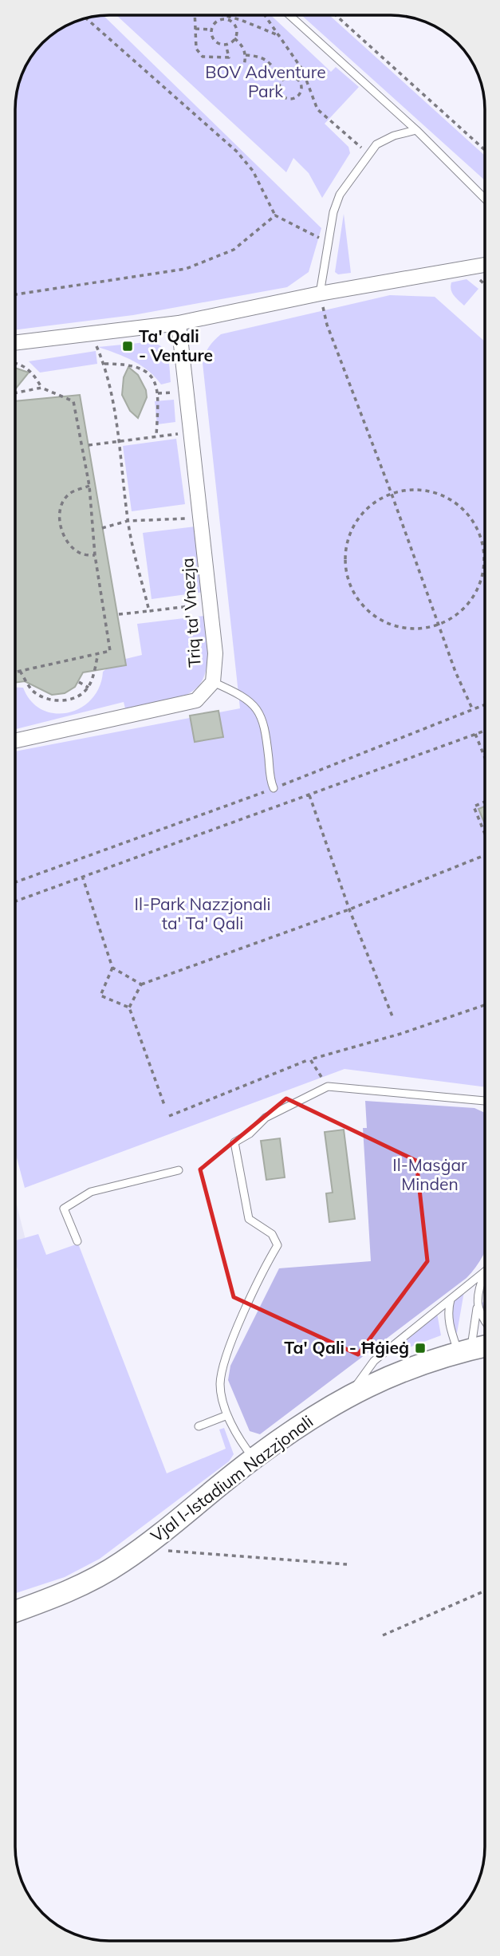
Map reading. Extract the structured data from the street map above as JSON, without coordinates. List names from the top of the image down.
{
  "streets": {
    "main road": ["Vjal l-Istadium Nazzjonali"],
    "street": ["Triq ta' Vnezja"]
  },
  "parks": ["BOV Adventure Park", "Il-Park Nazzjonali ta' Ta' Qali", "Il-Masġar Minden"],
  "places": {
    "transit": ["Ta' Qali - Venture", "Ta' Qali - Ħġieġ"]
  }
}
